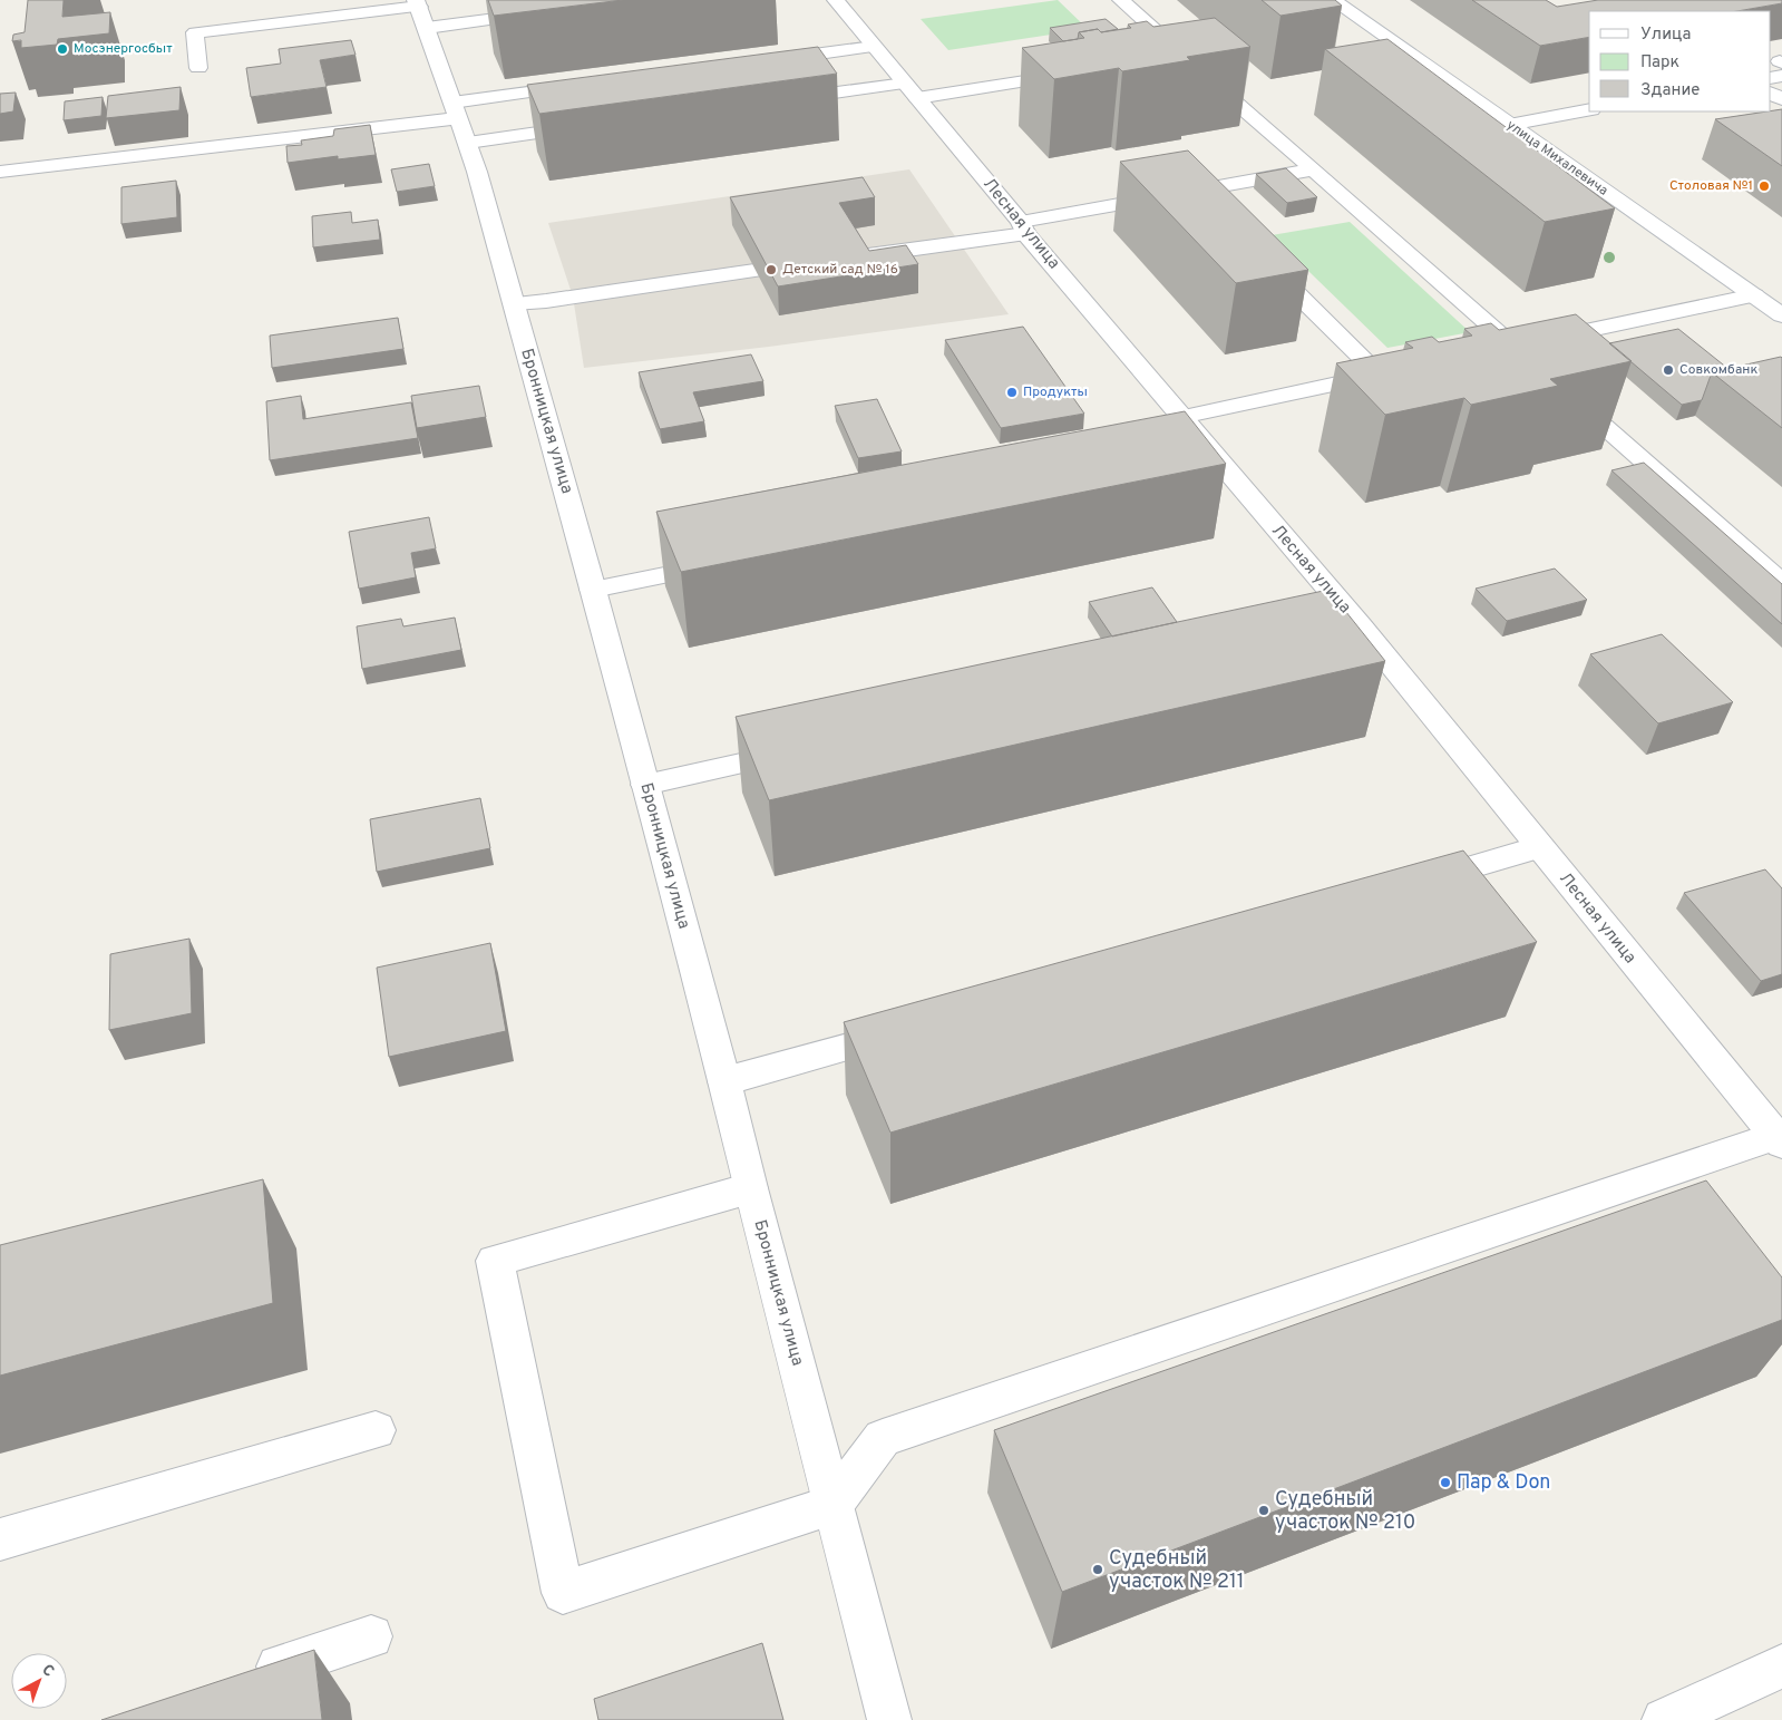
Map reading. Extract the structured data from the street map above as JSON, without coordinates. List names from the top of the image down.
{
  "streets": {
    "street": ["улица Михалевича", "Лесная улица", "Бронницкая улица"]
  },
  "places": [
    "Мосэнергосбыт",
    "Столовая №1",
    "Детский сад № 16",
    "Совкомбанк",
    "Продукты",
    "Пар & Don",
    "Судебный участок № 210",
    "Судебный участок № 211"
  ],
  "legend": ["Улица", "Парк", "Здание"],
  "north": "top right"
}
